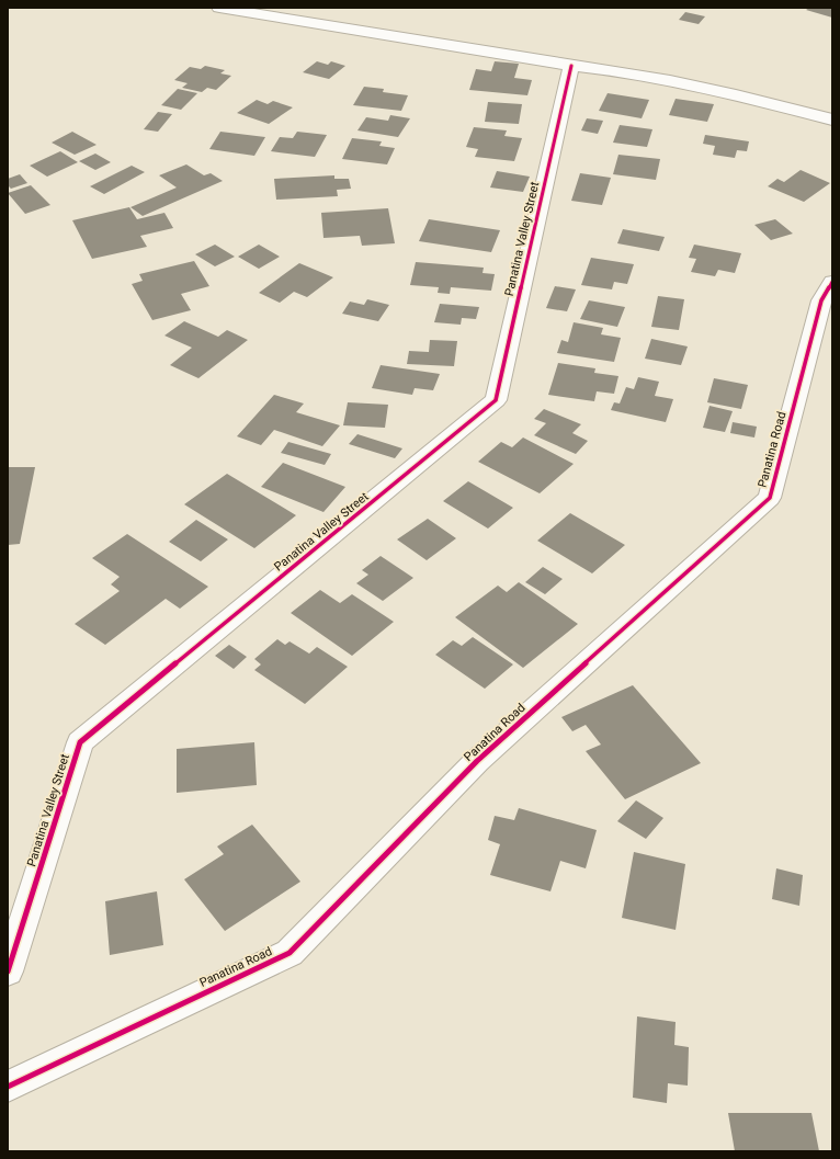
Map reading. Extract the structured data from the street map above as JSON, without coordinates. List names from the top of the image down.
{
  "streets": {
    "street": ["Panatina Valley Street", "Panatina Road"]
  }
}
